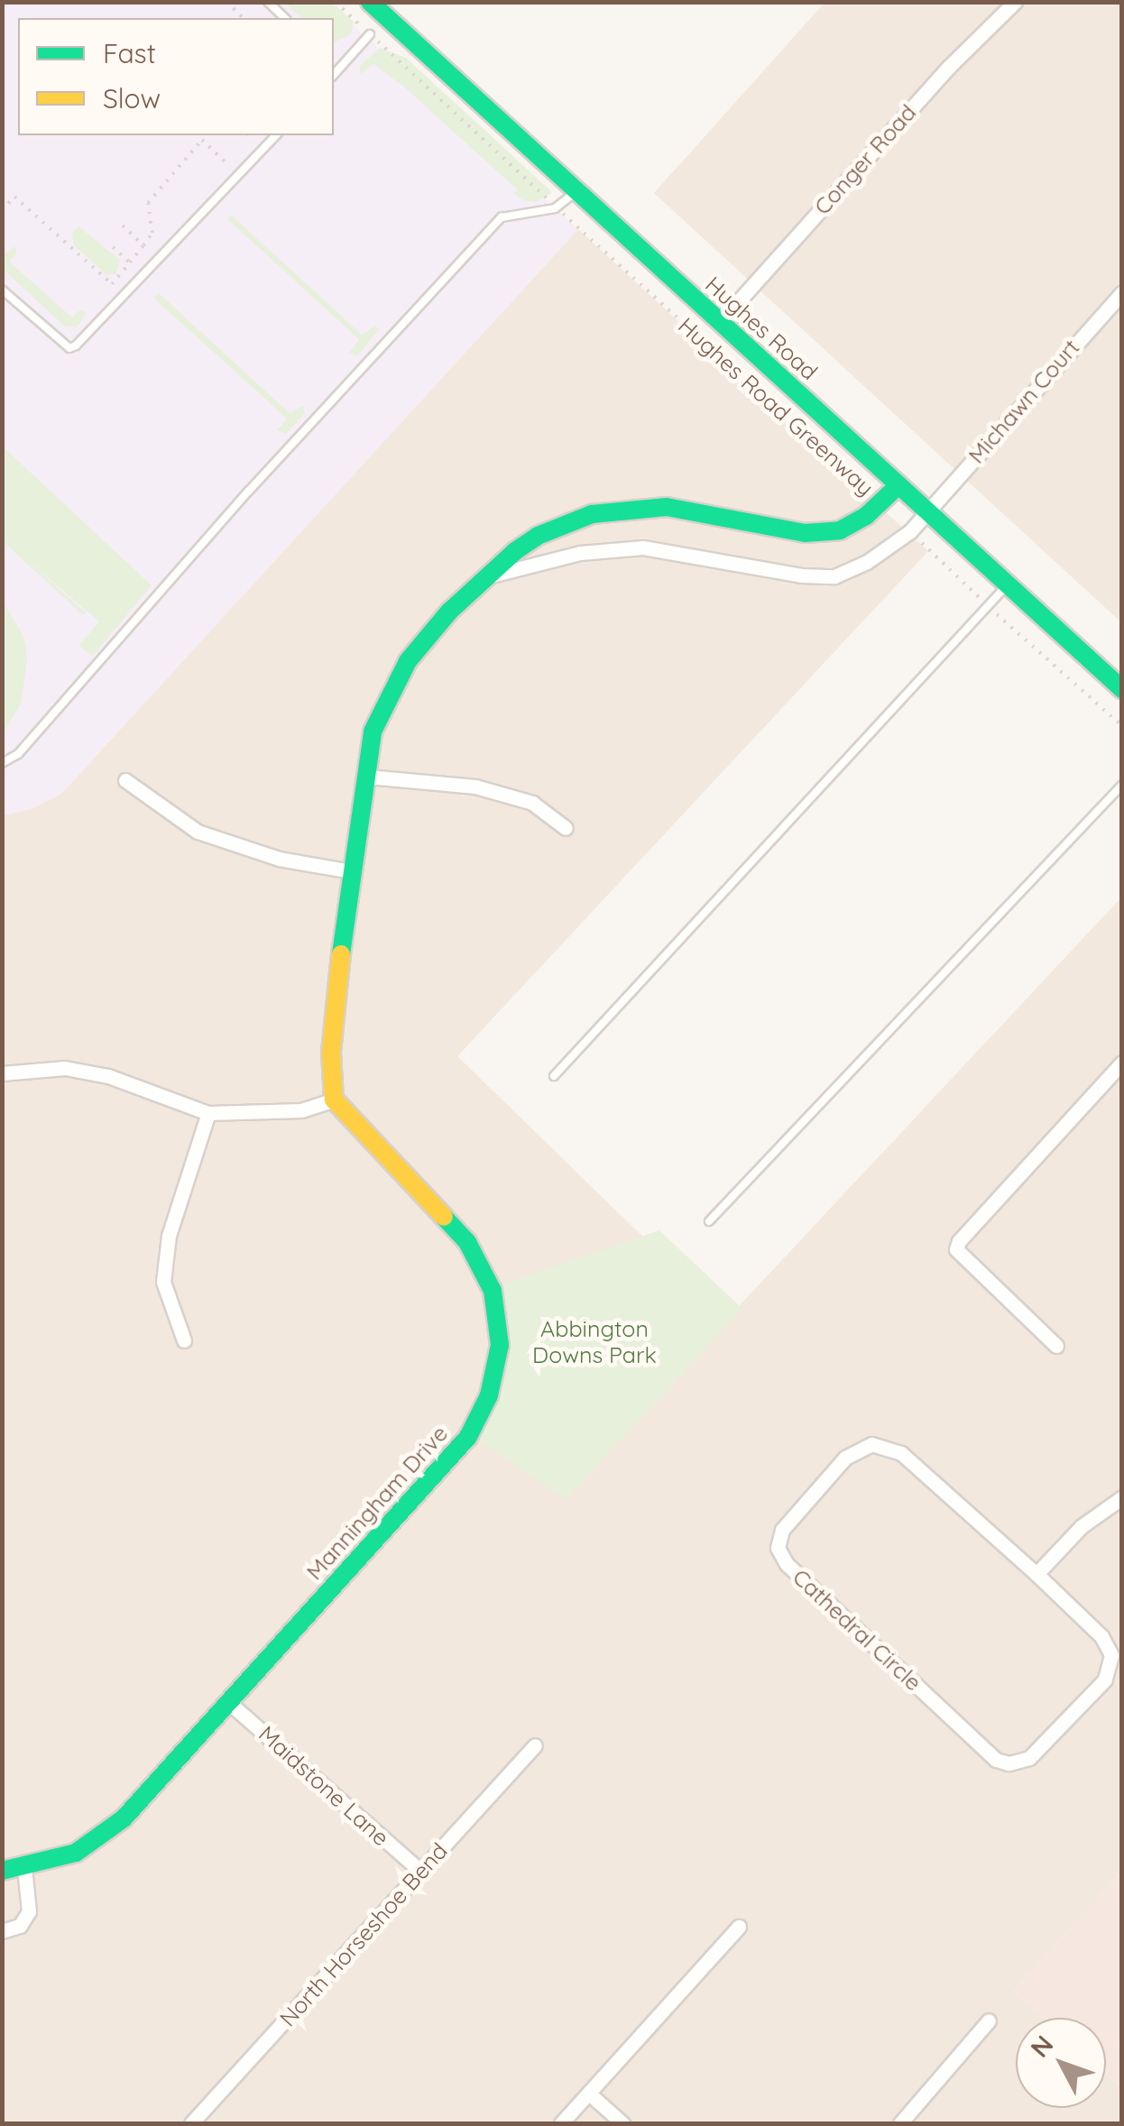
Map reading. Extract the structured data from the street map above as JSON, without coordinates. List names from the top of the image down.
{
  "streets": {
    "street": [
      "Conger Road",
      "Hughes Road",
      "Michawn Court",
      "Manningham Drive",
      "Cathedral Circle",
      "Maidstone Lane",
      "North Horseshoe Bend"
    ],
    "path": ["Hughes Road Greenway"]
  },
  "crossings": [
    ["Conger Road", "Hughes Road"],
    ["Hughes Road", "Michawn Court"],
    ["Manningham Drive", "Maidstone Lane"],
    ["Maidstone Lane", "North Horseshoe Bend"]
  ],
  "parks": ["Abbington Downs Park"],
  "legend": ["Fast", "Slow"],
  "north": "top left"
}
